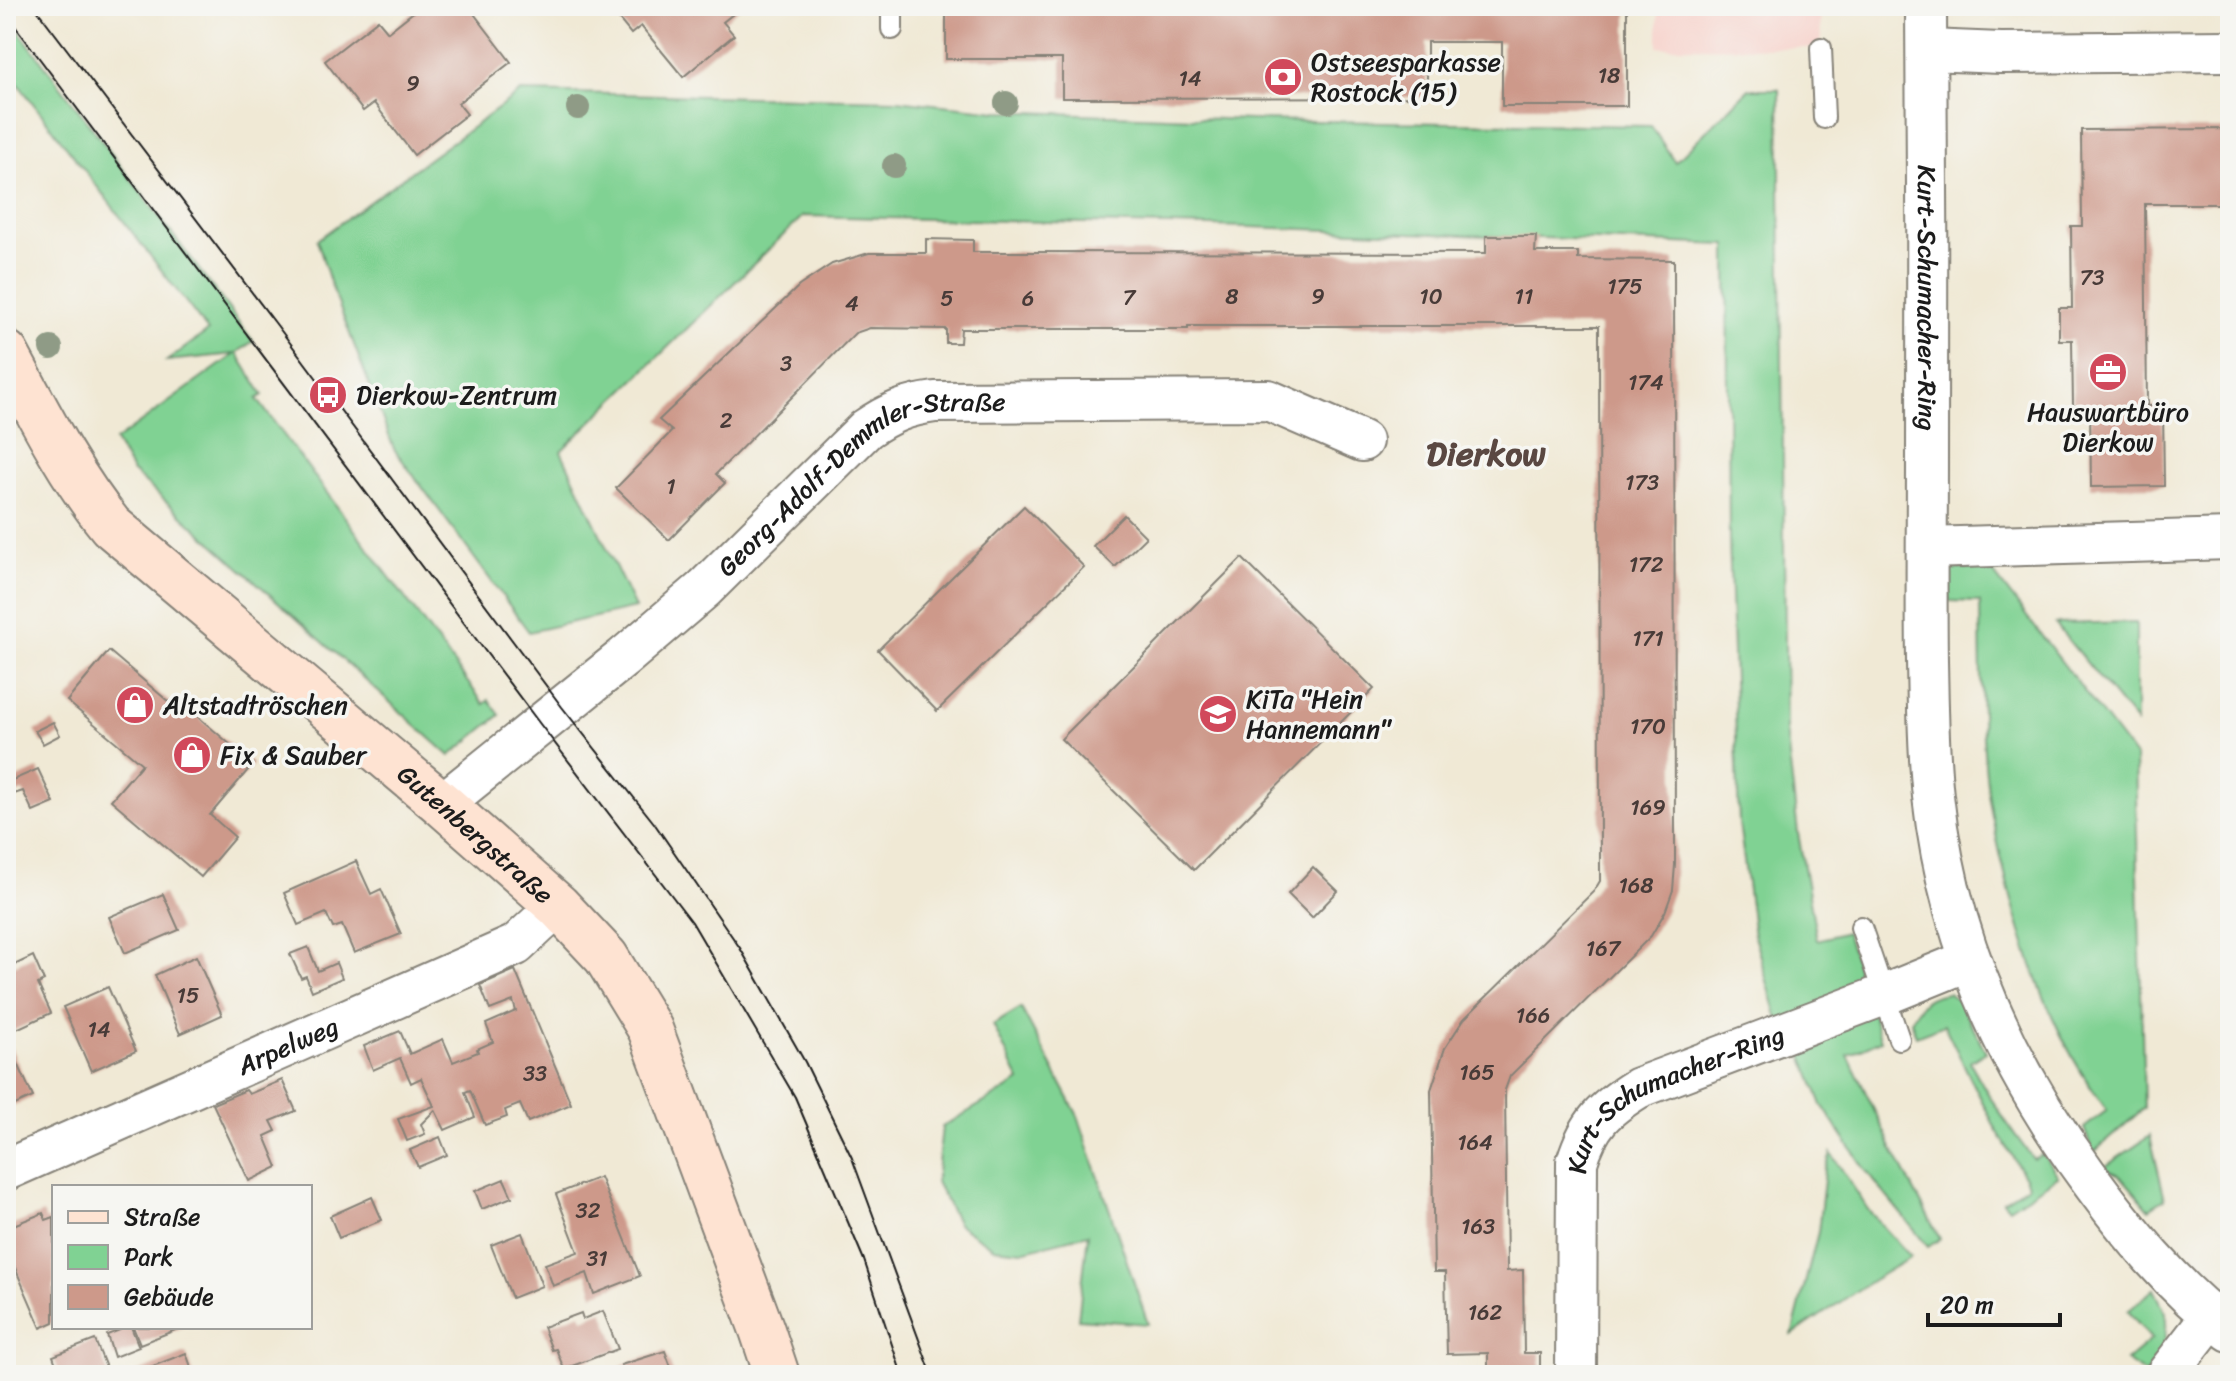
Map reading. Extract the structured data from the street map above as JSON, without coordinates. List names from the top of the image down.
{
  "streets": {
    "street": [
      "Kurt-Schumacher-Ring",
      "Georg-Adolf-Demmler-Straße",
      "Gutenbergstraße",
      "Arpelweg"
    ]
  },
  "crossings": [
    ["Georg-Adolf-Demmler-Straße", "Gutenbergstraße"],
    ["Gutenbergstraße", "Arpelweg"]
  ],
  "districts": ["Dierkow"],
  "places": {
    "bank": ["Ostseesparkasse Rostock (15)"],
    "office": ["Hauswartbüro Dierkow"],
    "bus stop": ["Dierkow-Zentrum"],
    "shop": ["Altstadtröschen", "Fix & Sauber"],
    "school or university": ["KiTa \"Hein Hannemann\""]
  },
  "house_numbers": [
    "18",
    "14",
    "9",
    "73",
    "175",
    "8",
    "9",
    "10",
    "11",
    "7",
    "5",
    "6",
    "4",
    "3",
    "174",
    "2",
    "173",
    "1",
    "172",
    "171",
    "170",
    "169",
    "168",
    "167",
    "15",
    "166",
    "14",
    "165",
    "33",
    "164",
    "32",
    "163",
    "31",
    "162"
  ],
  "legend": ["Straße", "Park", "Gebäude"],
  "scale_bar": "20 m"
}
